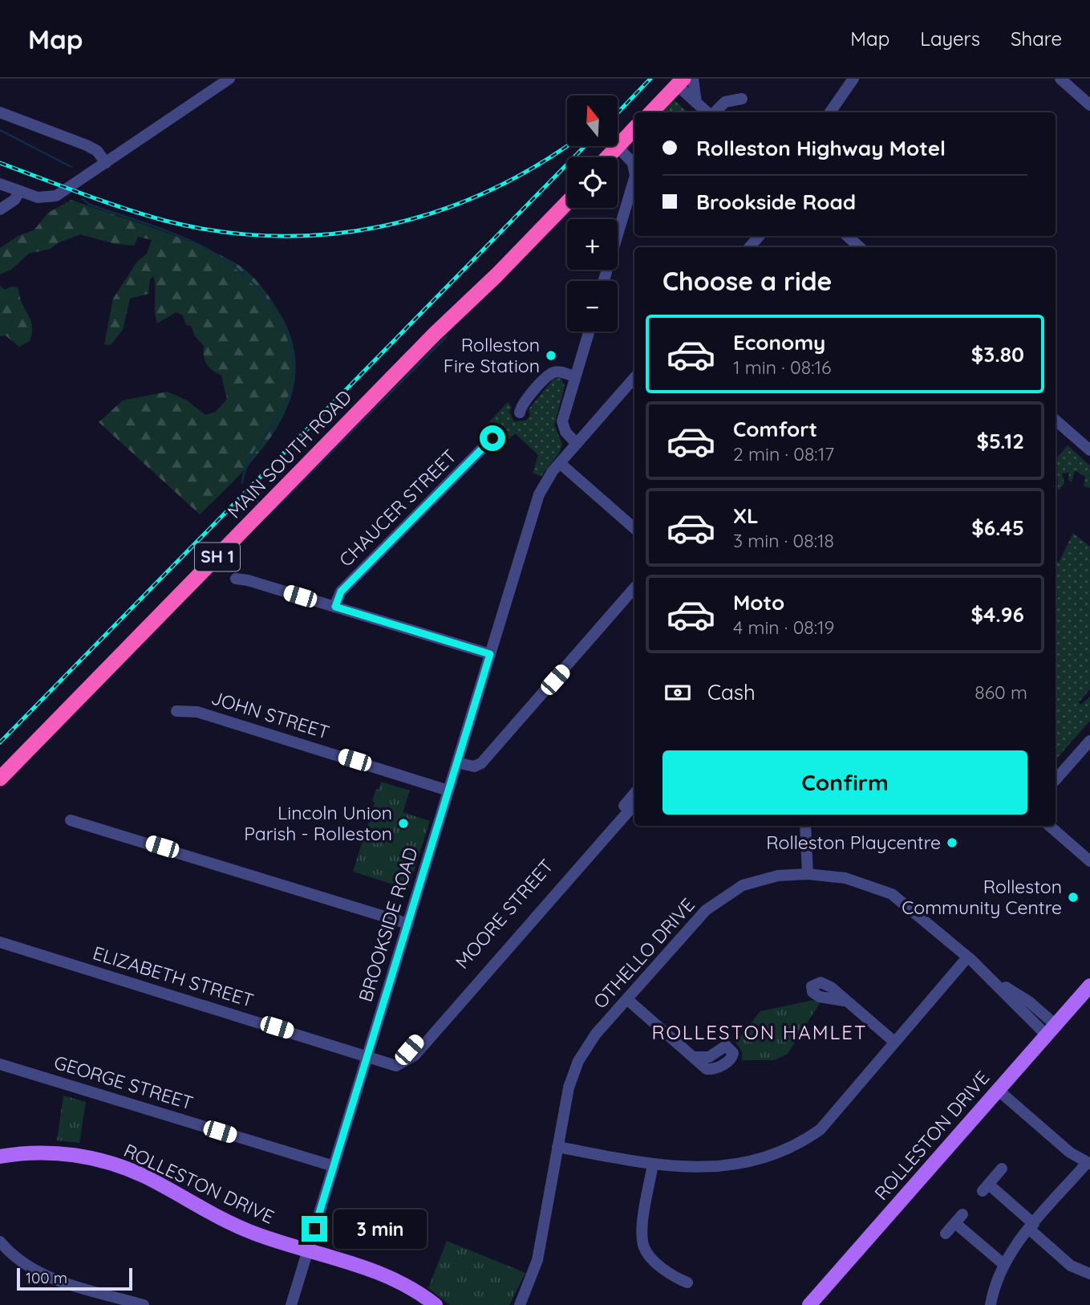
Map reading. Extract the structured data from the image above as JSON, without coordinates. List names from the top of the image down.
{
  "streets": {
    "highway": ["MAIN SOUTH ROAD", "SH 1"],
    "main road": ["ROLLESTON DRIVE"],
    "street": [
      "CHAUCER STREET",
      "JOHN STREET",
      "MOORE STREET",
      "BROOKSIDE ROAD",
      "OTHELLO DRIVE",
      "ELIZABETH STREET",
      "GEORGE STREET"
    ]
  },
  "crossings": [
    ["JOHN STREET", "BROOKSIDE ROAD"],
    ["BROOKSIDE ROAD", "ELIZABETH STREET"],
    ["BROOKSIDE ROAD", "GEORGE STREET"],
    ["BROOKSIDE ROAD", "ROLLESTON DRIVE"],
    ["OTHELLO DRIVE", "ROLLESTON DRIVE"]
  ],
  "districts": ["ROLLESTON HAMLET"],
  "places": [
    "Rolleston Fire Station",
    "Lincoln Union Parish - Rolleston",
    "Rolleston Playcentre",
    "Rolleston Community Centre"
  ],
  "scale_bar": "100 m",
  "north": "top",
  "page": {
    "header": "Map",
    "nav": ["Map", "Layers", "Share"],
    "map_buttons": ["+", "−"],
    "banner": ["Rolleston Highway Motel", "Brookside Road"],
    "heading": "Choose a ride",
    "list": [
      {
        "name": "Economy",
        "note": "1 min · 08:16",
        "value": "$3.80"
      },
      {
        "name": "Comfort",
        "note": "2 min · 08:17",
        "value": "$5.12"
      },
      {
        "name": "XL",
        "note": "3 min · 08:18",
        "value": "$6.45"
      },
      {
        "name": "Moto",
        "note": "4 min · 08:19",
        "value": "$4.96"
      }
    ],
    "pay": ["Cash", "860 m"],
    "buttons": "Confirm",
    "bubble": "3 min",
    "scale": "100 m"
  }
}
